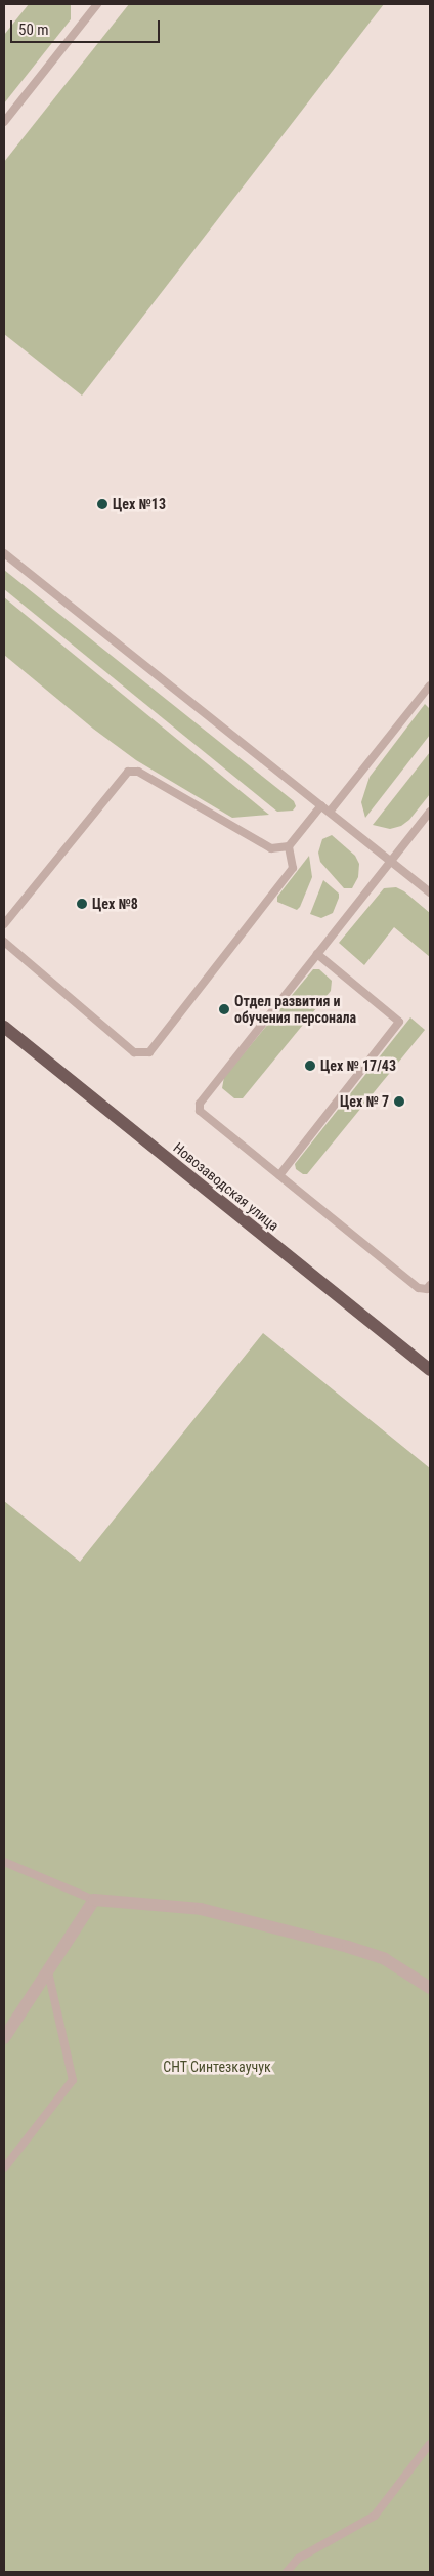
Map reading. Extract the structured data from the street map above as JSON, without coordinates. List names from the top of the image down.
{
  "streets": {
    "main road": ["Новозаводская улица"]
  },
  "parks": ["СНТ Синтезкаучук"],
  "places": [
    "Цех №13",
    "Цех №8",
    "Отдел развития и обучения персонала",
    "Цех № 17/43",
    "Цех № 7"
  ],
  "scale_bar": "50 m"
}
